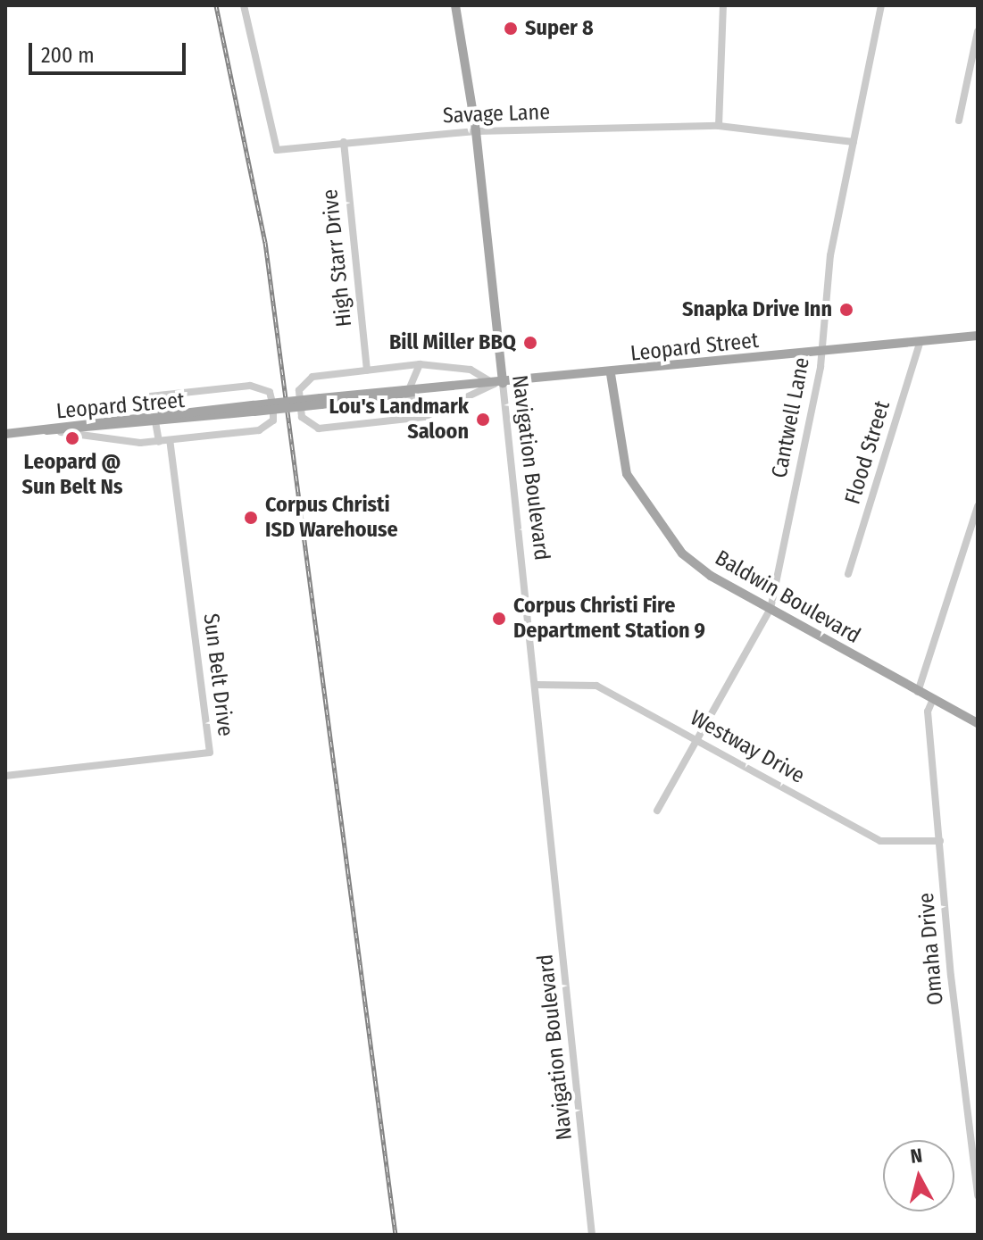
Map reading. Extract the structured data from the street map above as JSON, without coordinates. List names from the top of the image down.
{
  "streets": {
    "main road": ["Leopard Street", "Navigation Boulevard", "Baldwin Boulevard"],
    "street": [
      "Savage Lane",
      "High Starr Drive",
      "Cantwell Lane",
      "Flood Street",
      "Sun Belt Drive",
      "Westway Drive",
      "Omaha Drive"
    ]
  },
  "crossings": [
    ["Savage Lane", "High Starr Drive"],
    ["Savage Lane", "Cantwell Lane"],
    ["Savage Lane", "Navigation Boulevard"],
    ["Leopard Street", "Cantwell Lane"],
    ["Leopard Street", "Flood Street"],
    ["Leopard Street", "Navigation Boulevard"],
    ["Leopard Street", "Baldwin Boulevard"],
    ["Cantwell Lane", "Baldwin Boulevard"],
    ["Cantwell Lane", "Westway Drive"],
    ["Navigation Boulevard", "Westway Drive"],
    ["Baldwin Boulevard", "Omaha Drive"],
    ["Westway Drive", "Omaha Drive"]
  ],
  "places": [
    "Super 8",
    "Snapka Drive Inn",
    "Bill Miller BBQ",
    "Lou's Landmark Saloon",
    "Leopard @ Sun Belt Ns",
    "Corpus Christi ISD Warehouse",
    "Corpus Christi Fire Department Station 9"
  ],
  "scale_bar": "200 m",
  "north": "top"
}
